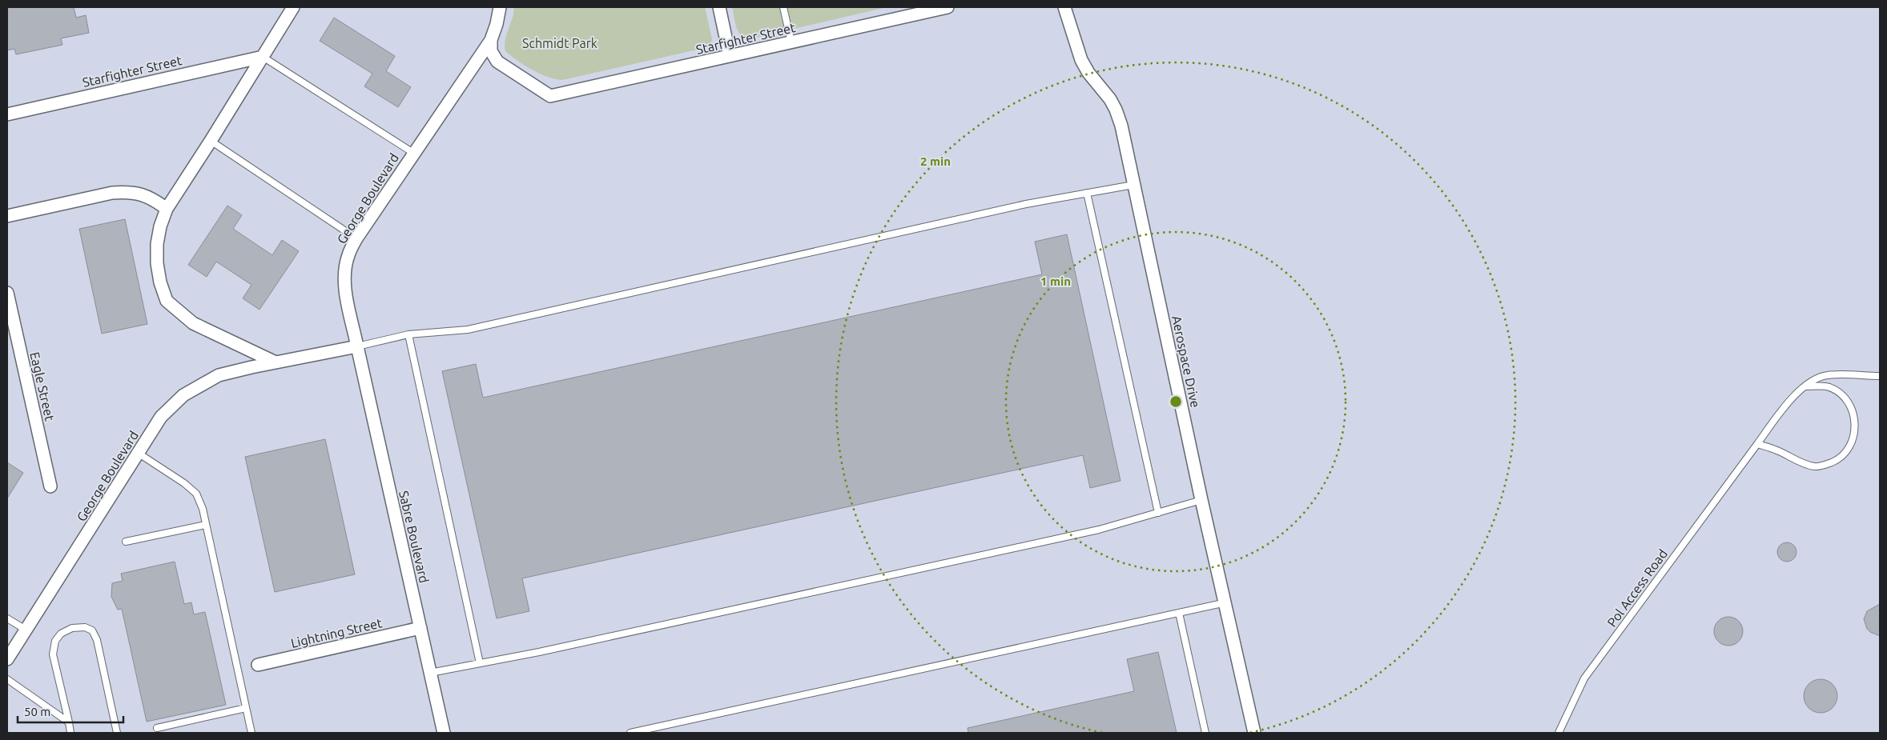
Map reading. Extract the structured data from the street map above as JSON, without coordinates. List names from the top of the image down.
{
  "streets": {
    "street": [
      "Starfighter Street",
      "George Boulevard",
      "Aerospace Drive",
      "Eagle Street",
      "Sabre Boulevard",
      "Lightning Street"
    ],
    "lane": ["Pol Access Road"]
  },
  "crossings": [
    ["Starfighter Street", "George Boulevard"],
    ["George Boulevard", "Sabre Boulevard"],
    ["Sabre Boulevard", "Lightning Street"]
  ],
  "parks": ["Schmidt Park"],
  "scale_bar": "50 m",
  "rings": ["2 min", "1 min"]
}
